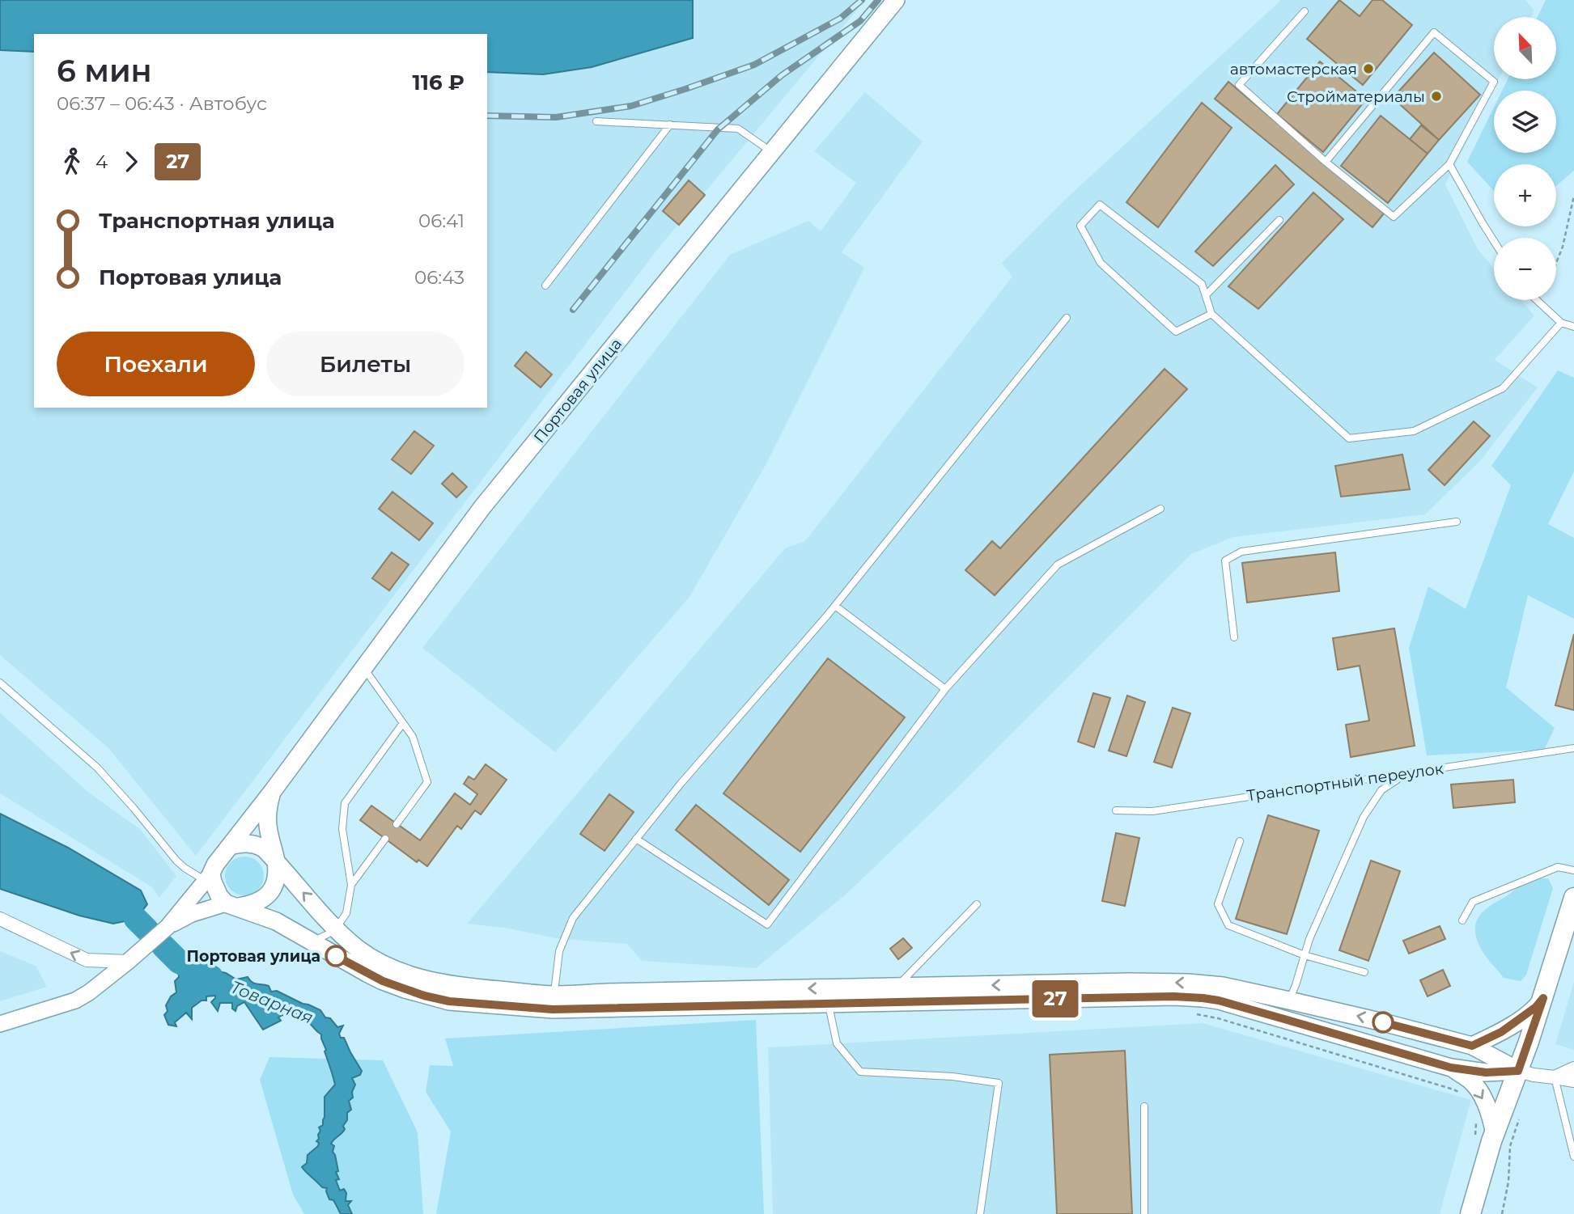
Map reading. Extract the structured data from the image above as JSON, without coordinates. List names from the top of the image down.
{
  "streets": {
    "main road": ["Портовая улица"],
    "lane": ["Транспортный переулок"]
  },
  "water": ["Товарная"],
  "places": ["автомастерская", "Стройматериалы", "Портовая улица"],
  "lines": ["bus line 27"],
  "north": "top left",
  "page": {
    "on_map": "27",
    "map_buttons": ["+", "−"],
    "heading": ["6 мин", "06:37 – 06:43 · Автобус", "116 ₽"],
    "legs": ["4", "27"],
    "list": [
      {
        "name": "Транспортная улица",
        "value": "06:41"
      },
      {
        "name": "Портовая улица",
        "value": "06:43"
      }
    ],
    "buttons": ["Поехали", "Билеты"]
  }
}
